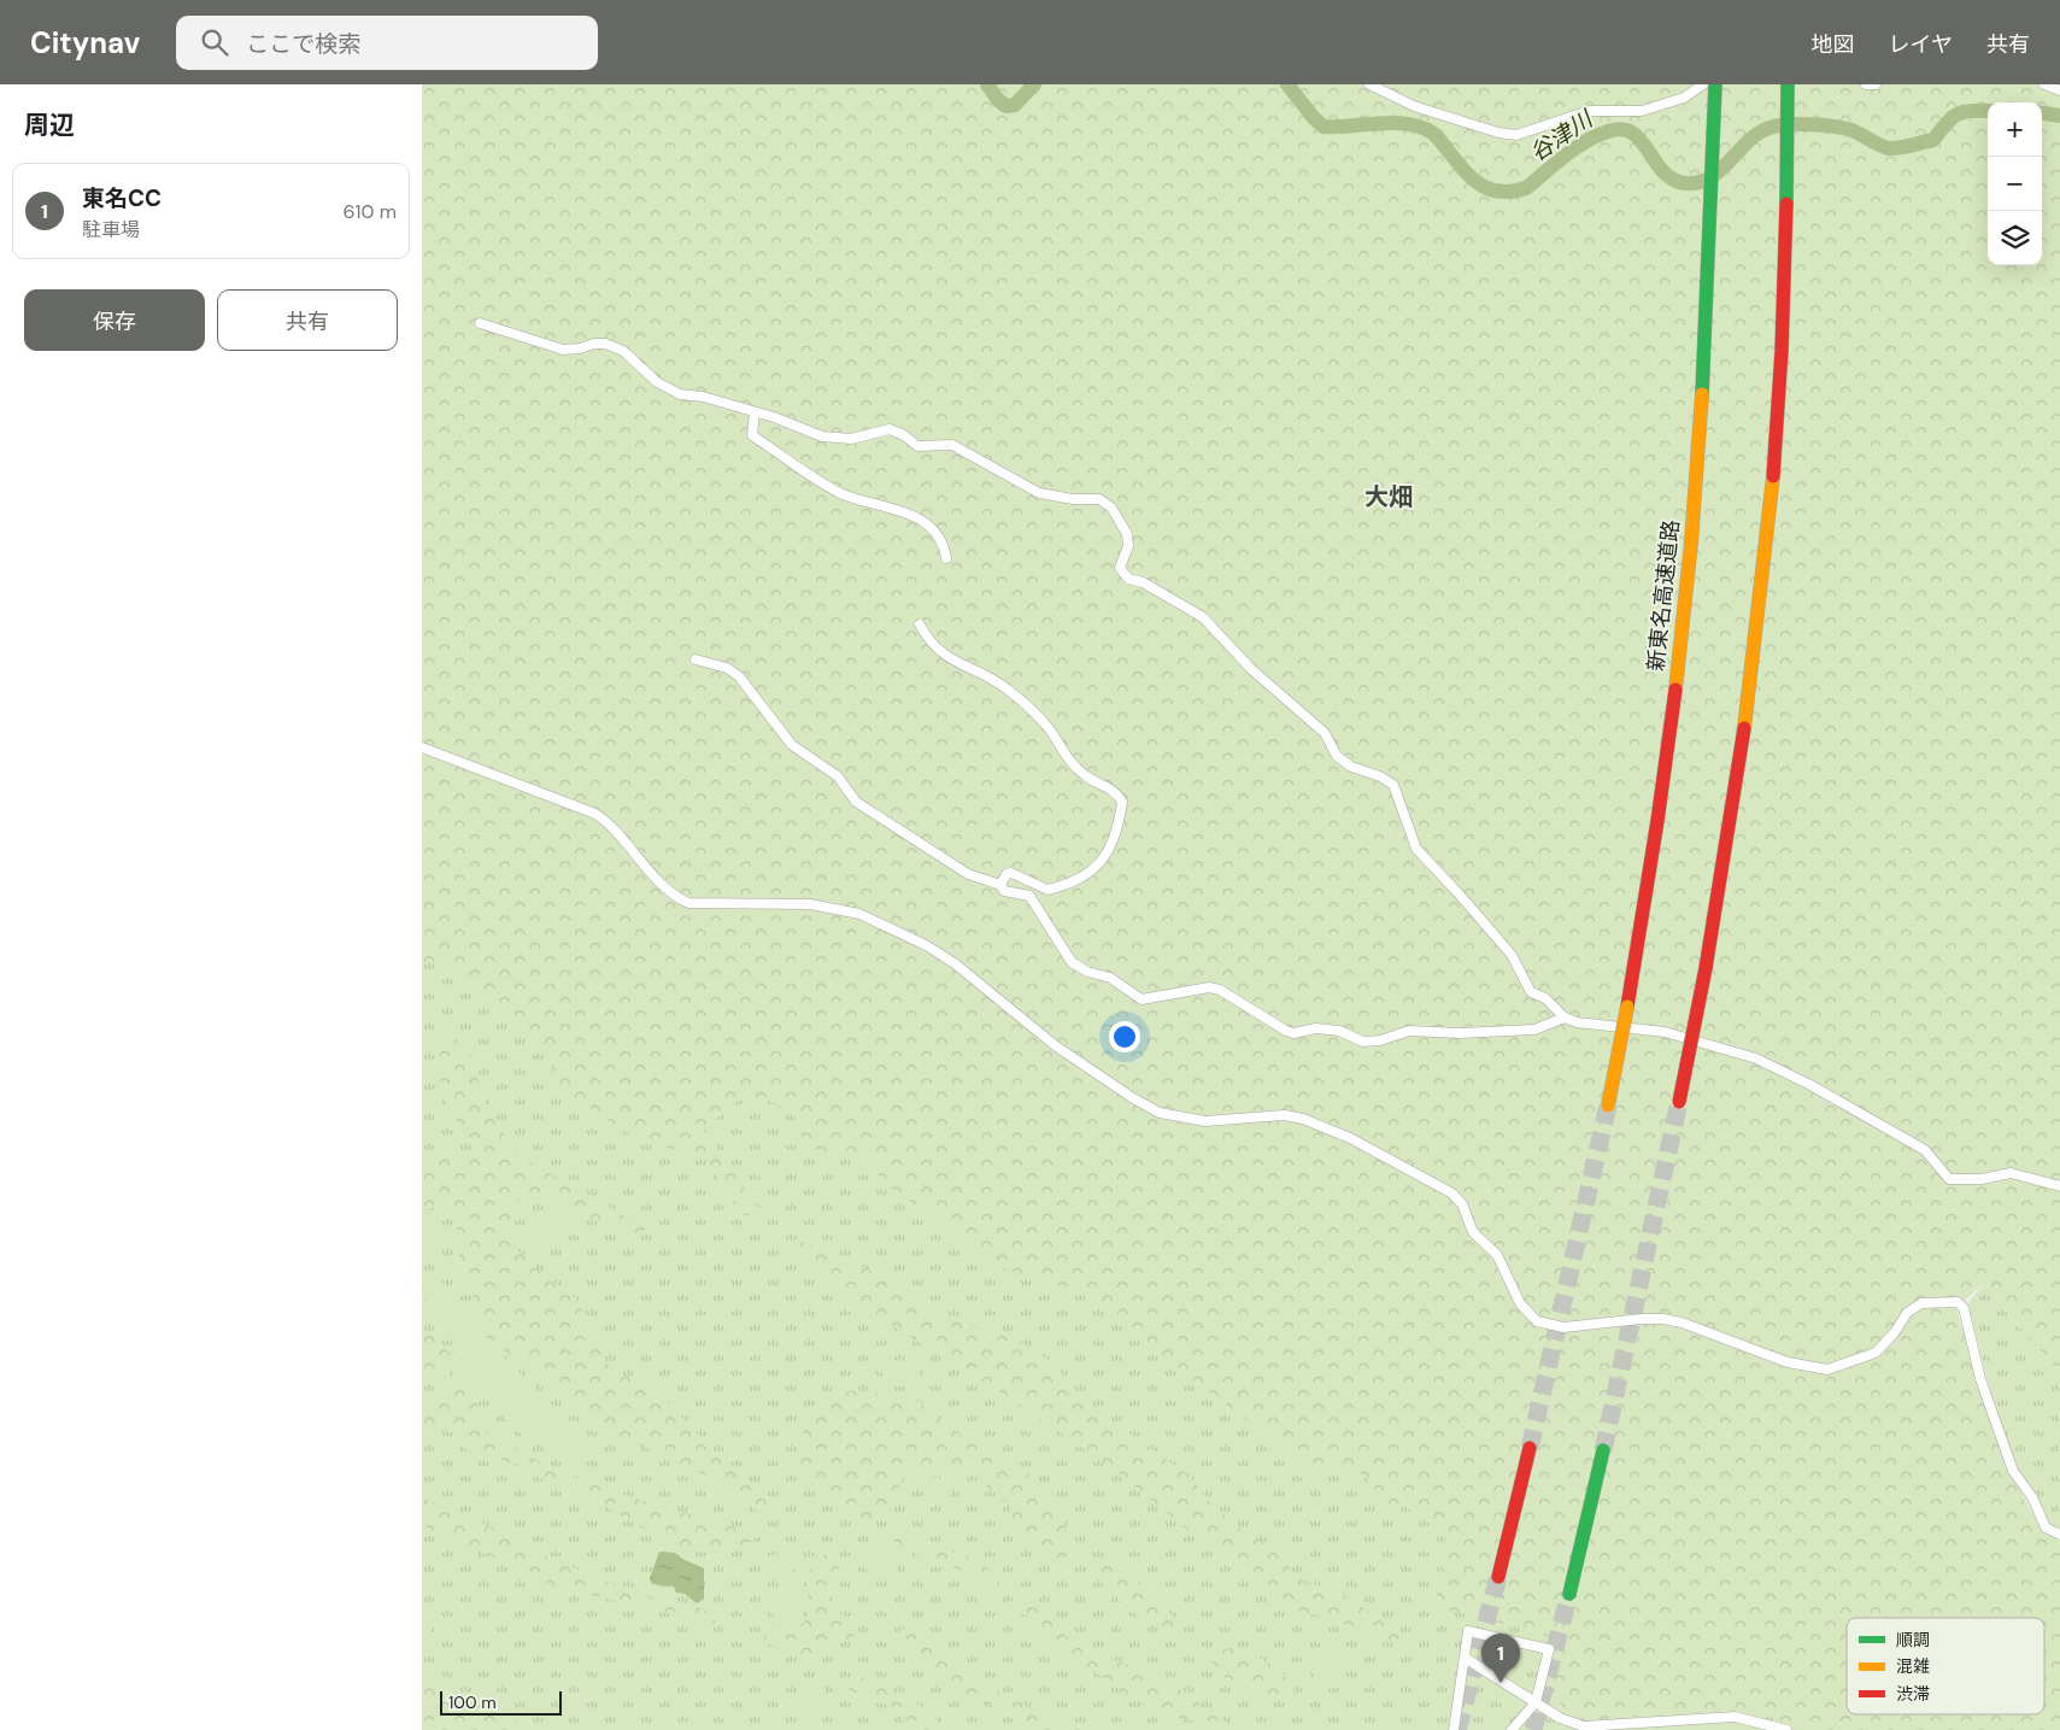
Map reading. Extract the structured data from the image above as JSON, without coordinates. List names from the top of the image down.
{
  "streets": {
    "highway": ["新東名高速道路"]
  },
  "districts": ["大畑"],
  "water": ["谷津川"],
  "legend": ["順調", "混雑", "渋滞"],
  "scale_bar": "100 m",
  "page": {
    "header": "Citynav",
    "search": "ここで検索",
    "nav": ["地図", "レイヤ", "共有"],
    "heading": "周辺",
    "map_buttons": ["+", "−"],
    "list": [
      {
        "mark": "1",
        "name": "東名CC",
        "note": "駐車場",
        "value": "610 m"
      }
    ],
    "buttons": ["保存", "共有"],
    "pins": "1",
    "scale": "100 m"
  }
}
